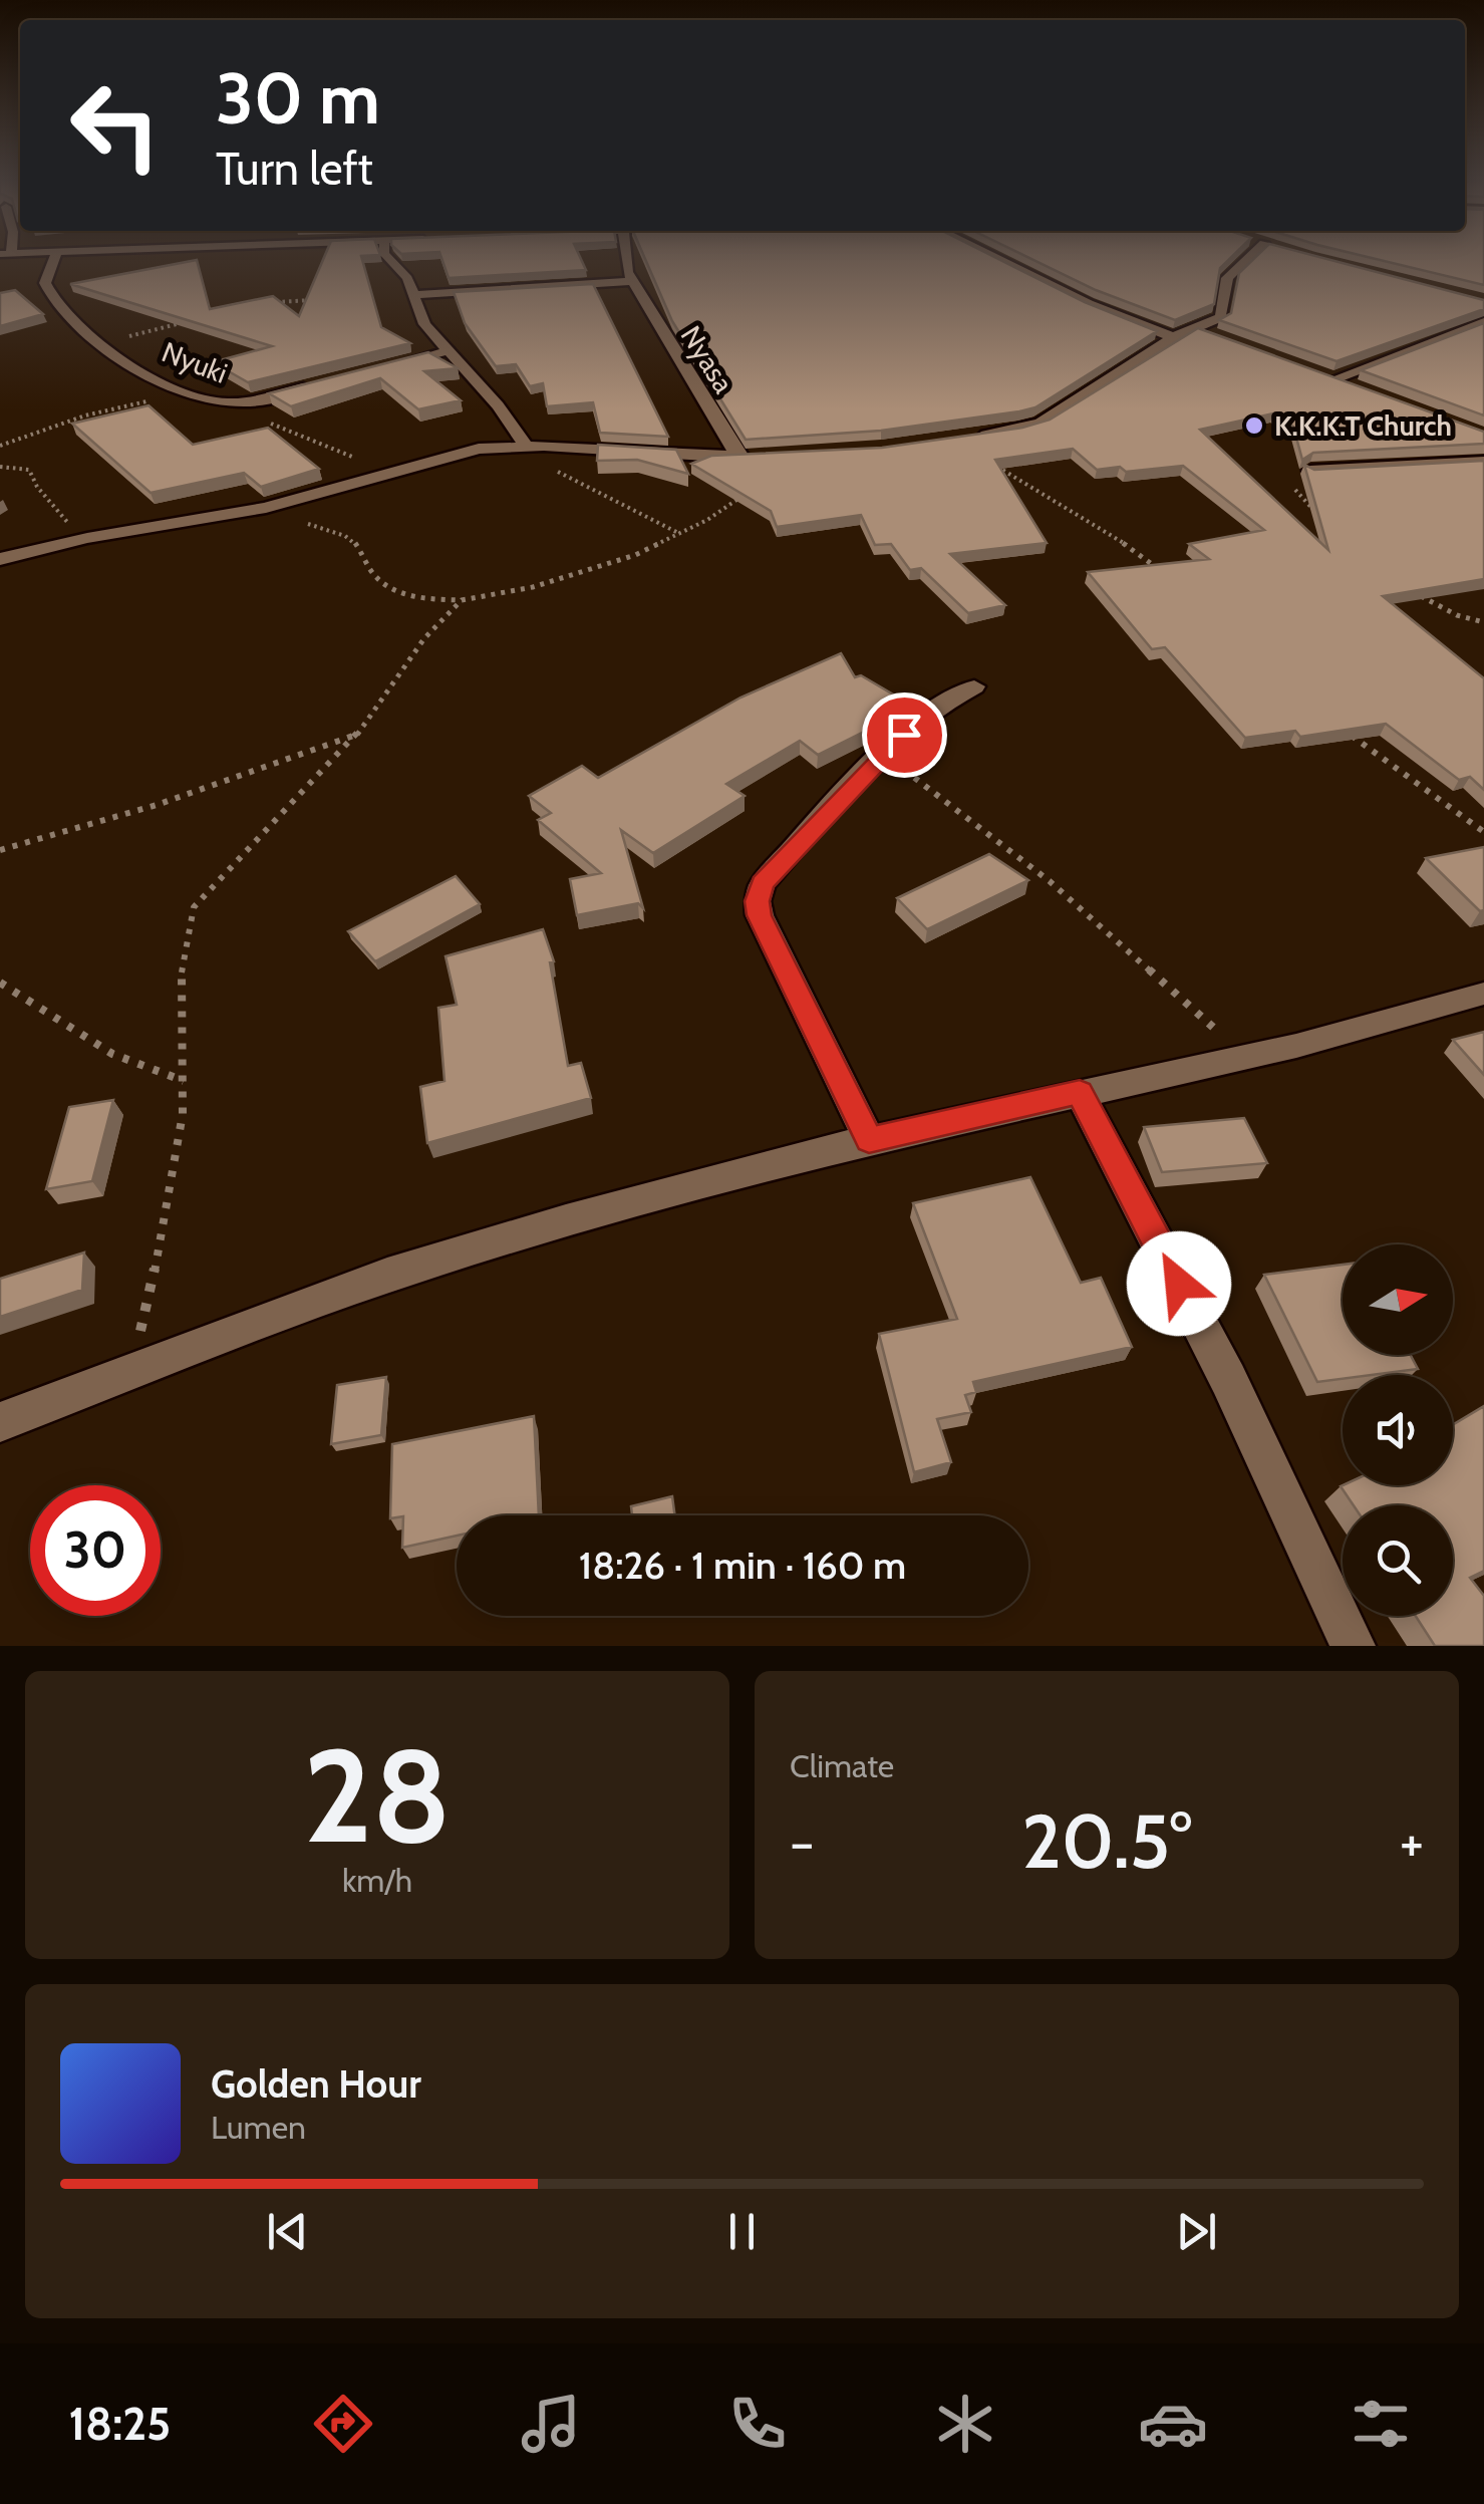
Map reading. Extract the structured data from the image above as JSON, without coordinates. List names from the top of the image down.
{
  "streets": {
    "street": ["Nyasa", "Nyuki"]
  },
  "places": ["K.K.K.T Church"],
  "north": "right",
  "page": {
    "turn": ["30 m", "Turn left"],
    "limit": "30",
    "trip": "18:26 · 1 min · 160 m",
    "tile": [
      ["28", "km/h"],
      "Climate"
    ],
    "heat": ["−", "20.5°", "+"],
    "song": ["Golden Hour", "Lumen"],
    "tabs": "18:25"
  }
}
